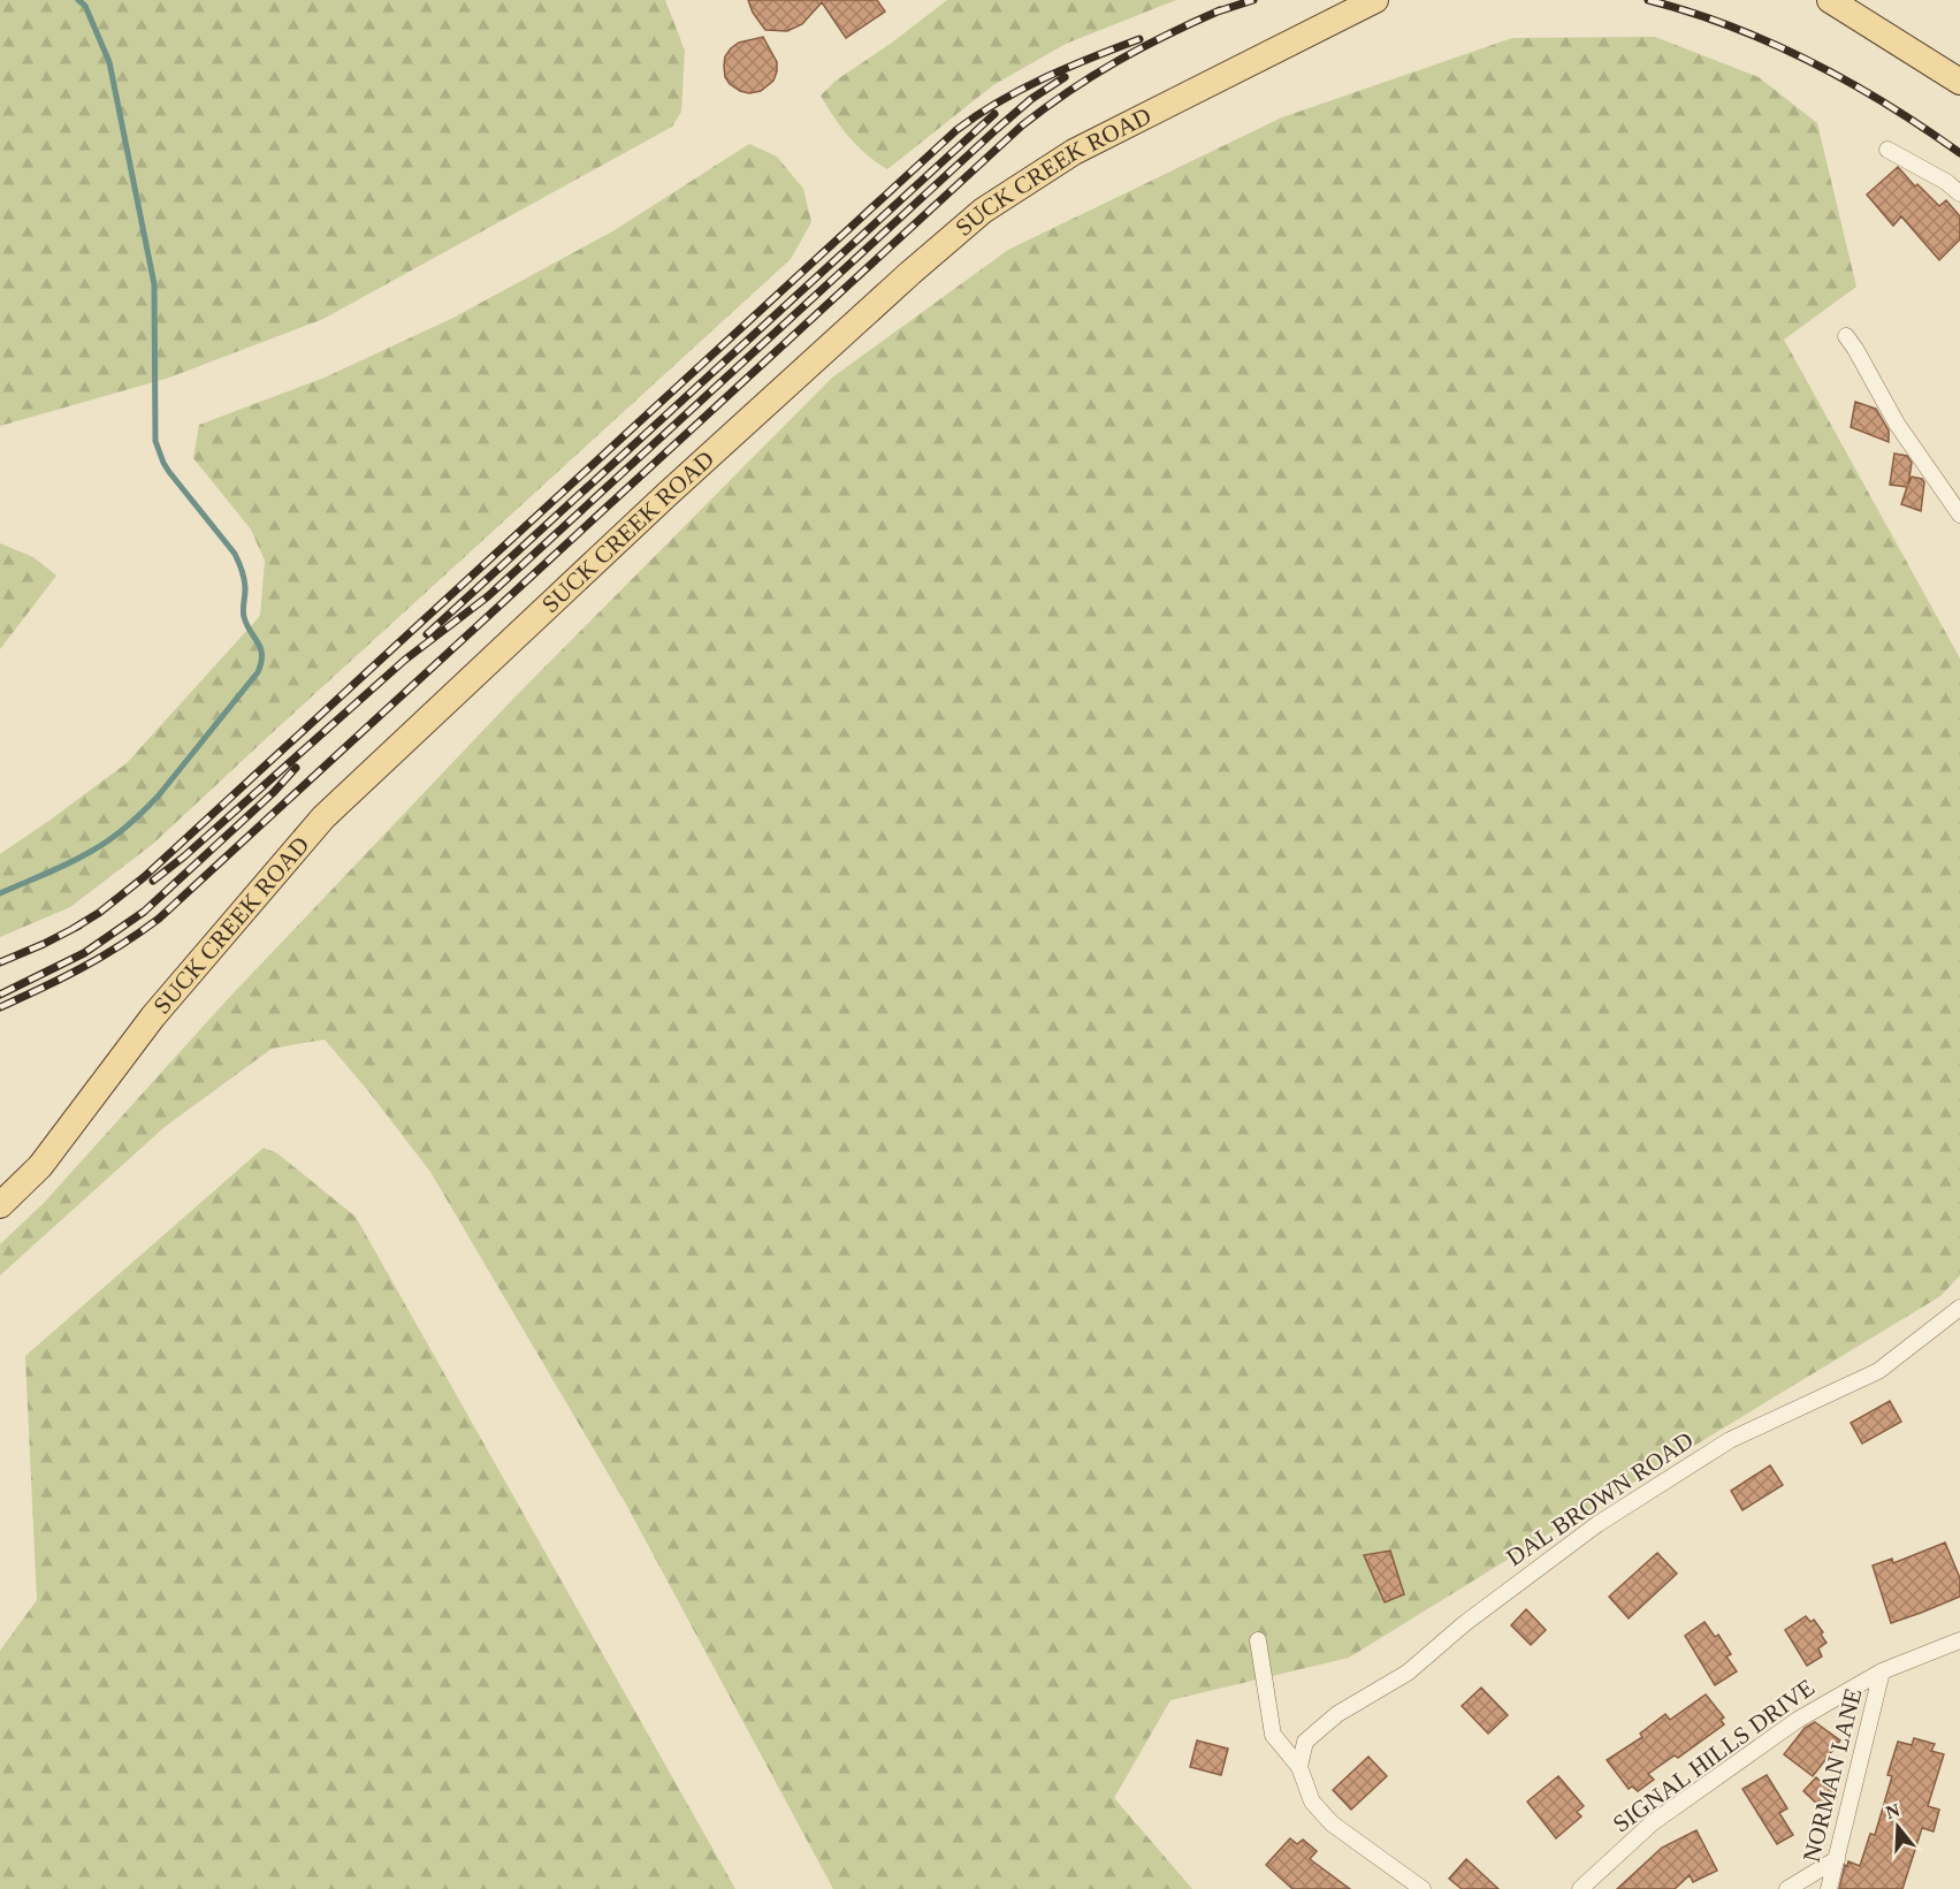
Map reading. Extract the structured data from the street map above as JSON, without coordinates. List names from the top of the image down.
{
  "streets": {
    "main road": ["SUCK CREEK ROAD"],
    "street": ["DAL BROWN ROAD", "SIGNAL HILLS DRIVE", "NORMAN LANE"]
  },
  "crossings": [
    ["SIGNAL HILLS DRIVE", "NORMAN LANE"]
  ],
  "north": "top"
}
